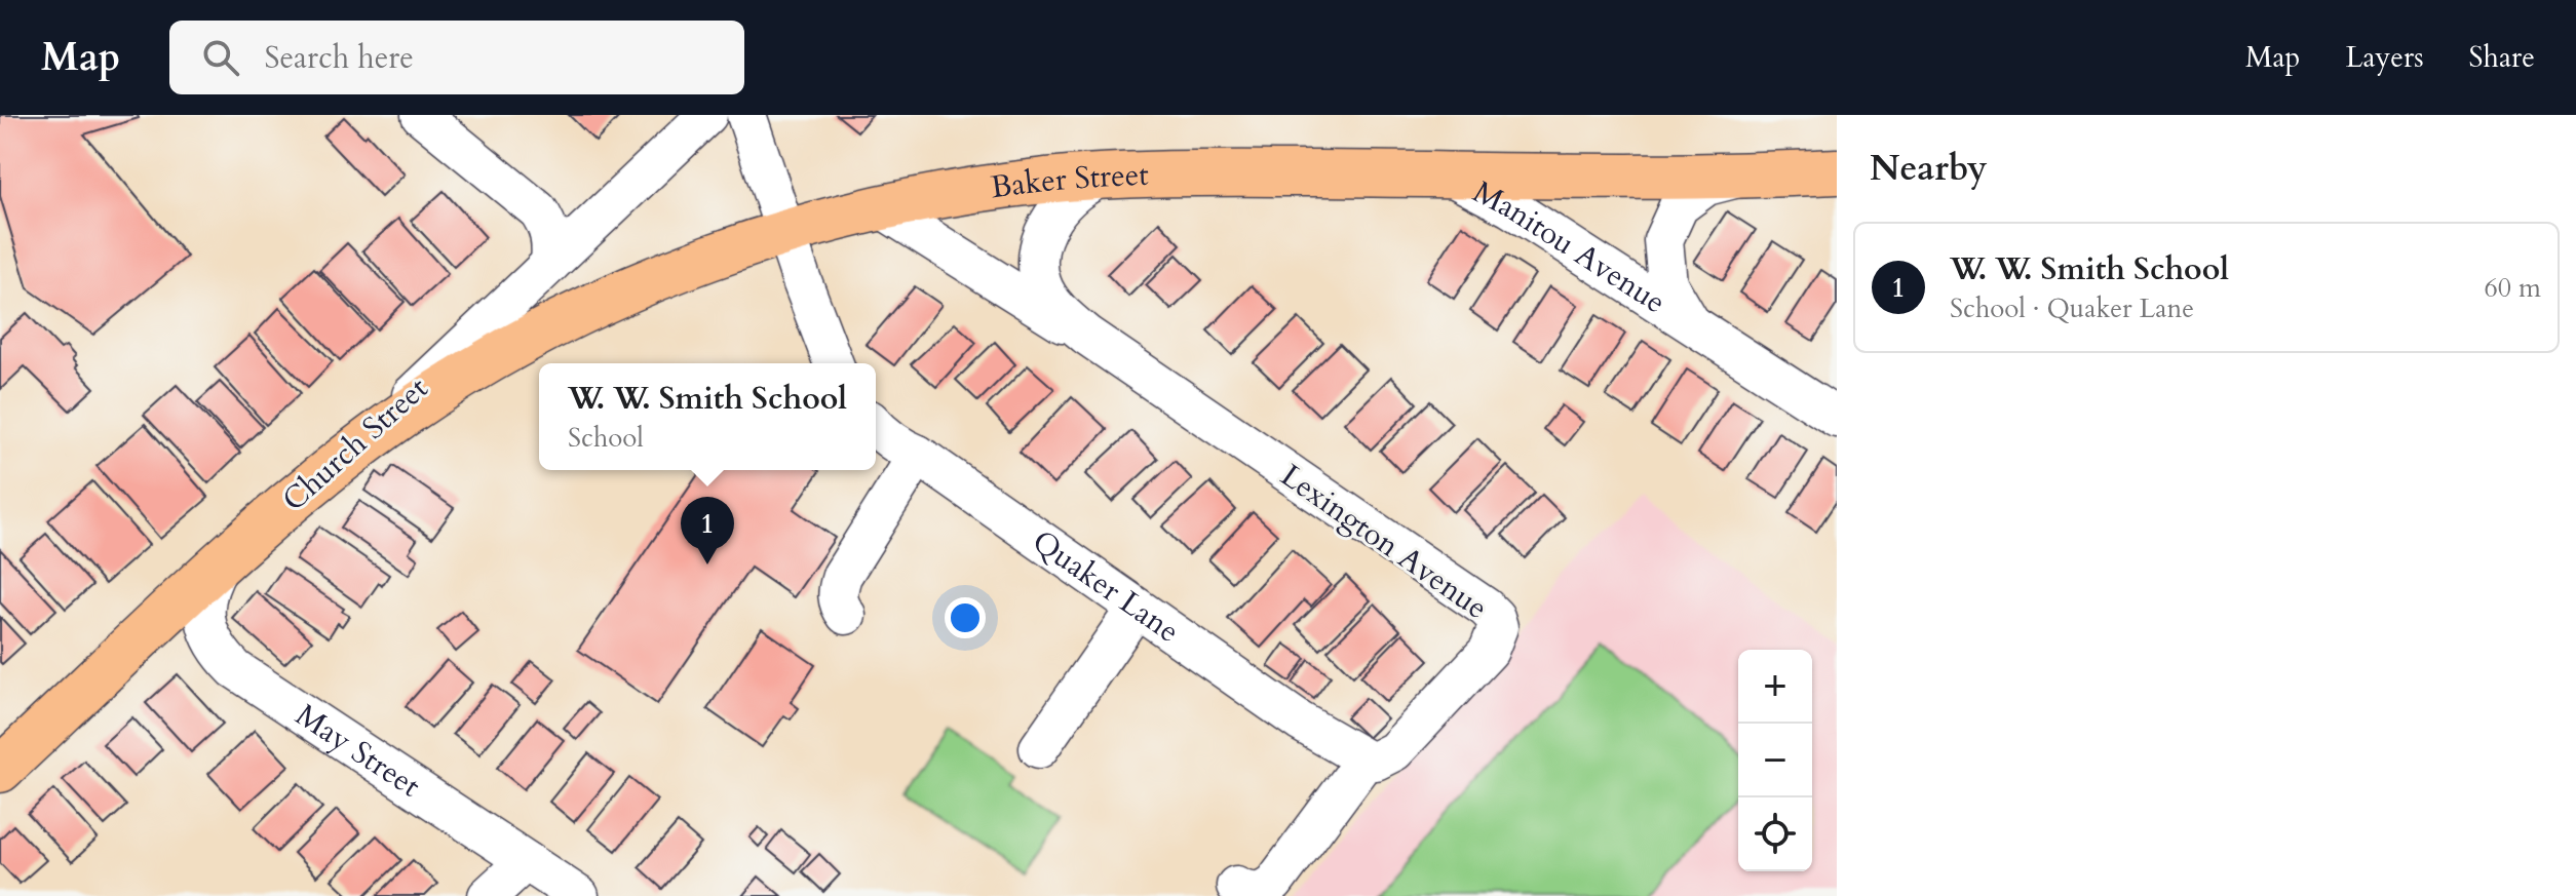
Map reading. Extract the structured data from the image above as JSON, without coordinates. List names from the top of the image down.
{
  "streets": {
    "highway": ["Baker Street", "Church Street"],
    "street": [
      "Manitou Avenue",
      "Lexington Avenue",
      "Quaker Lane",
      "May Street"
    ]
  },
  "crossings": [
    ["Baker Street", "Manitou Avenue"],
    ["Baker Street", "Church Street"],
    ["Baker Street", "Lexington Avenue"],
    ["Church Street", "May Street"],
    ["Lexington Avenue", "Quaker Lane"]
  ],
  "page": {
    "header": "Map",
    "search": "Search here",
    "nav": ["Map", "Layers", "Share"],
    "heading": "Nearby",
    "list": [
      {
        "mark": "1",
        "name": "W. W. Smith School",
        "note": "School · Quaker Lane",
        "value": "60 m"
      }
    ],
    "popup": ["W. W. Smith School", "School"],
    "pins": "1",
    "map_buttons": ["+", "−"]
  }
}
